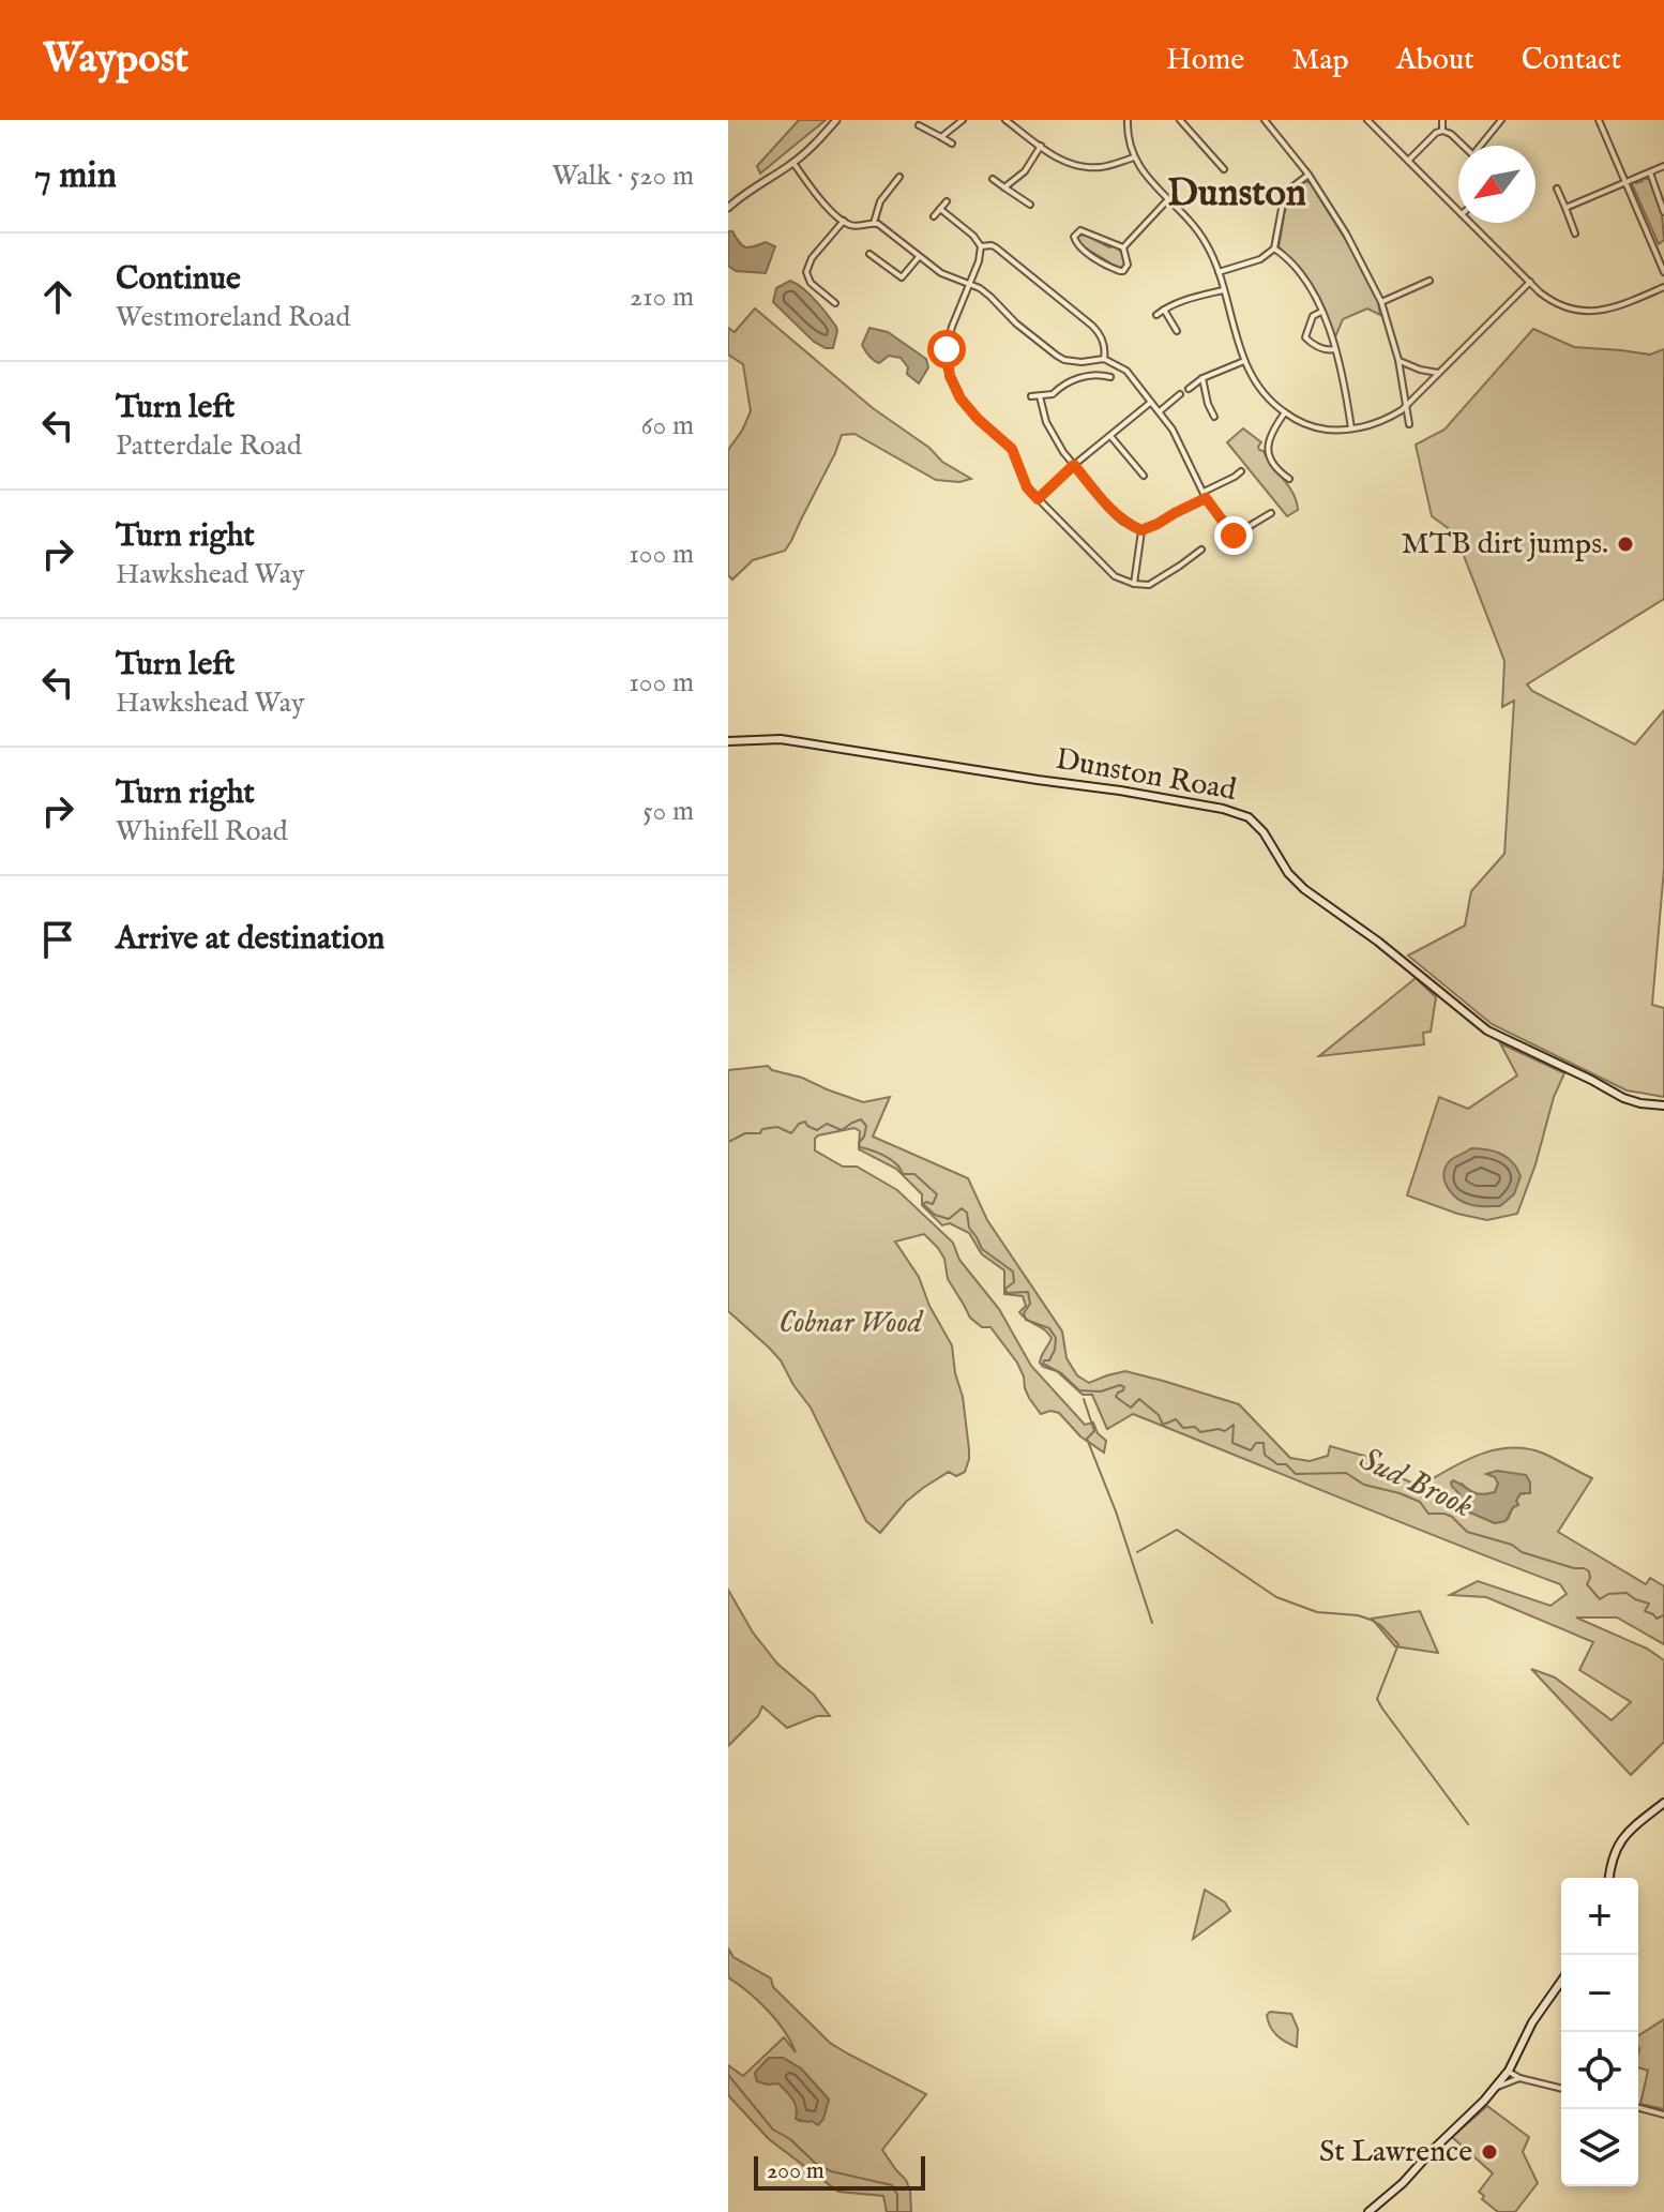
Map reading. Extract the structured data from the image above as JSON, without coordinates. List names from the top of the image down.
{
  "streets": {
    "main road": ["Dunston Road"]
  },
  "districts": ["Dunston"],
  "water": ["Sud Brook"],
  "parks": ["Cobnar Wood"],
  "places": ["MTB dirt jumps.", "St Lawrence"],
  "scale_bar": "200 m",
  "north": "bottom left",
  "page": {
    "header": "Waypost",
    "nav": [
      "Home",
      "Map",
      "About",
      "Contact"
    ],
    "heading": ["7 min", "Walk · 520 m"],
    "list": [
      ["Continue", "Westmoreland Road", "210 m"],
      ["Turn left", "Patterdale Road", "60 m"],
      ["Turn right", "Hawkshead Way", "100 m"],
      ["Turn left", "Hawkshead Way", "100 m"],
      ["Turn right", "Whinfell Road", "50 m"],
      "Arrive at destination"
    ],
    "map_buttons": ["+", "−"],
    "scale": "200 m"
  }
}
